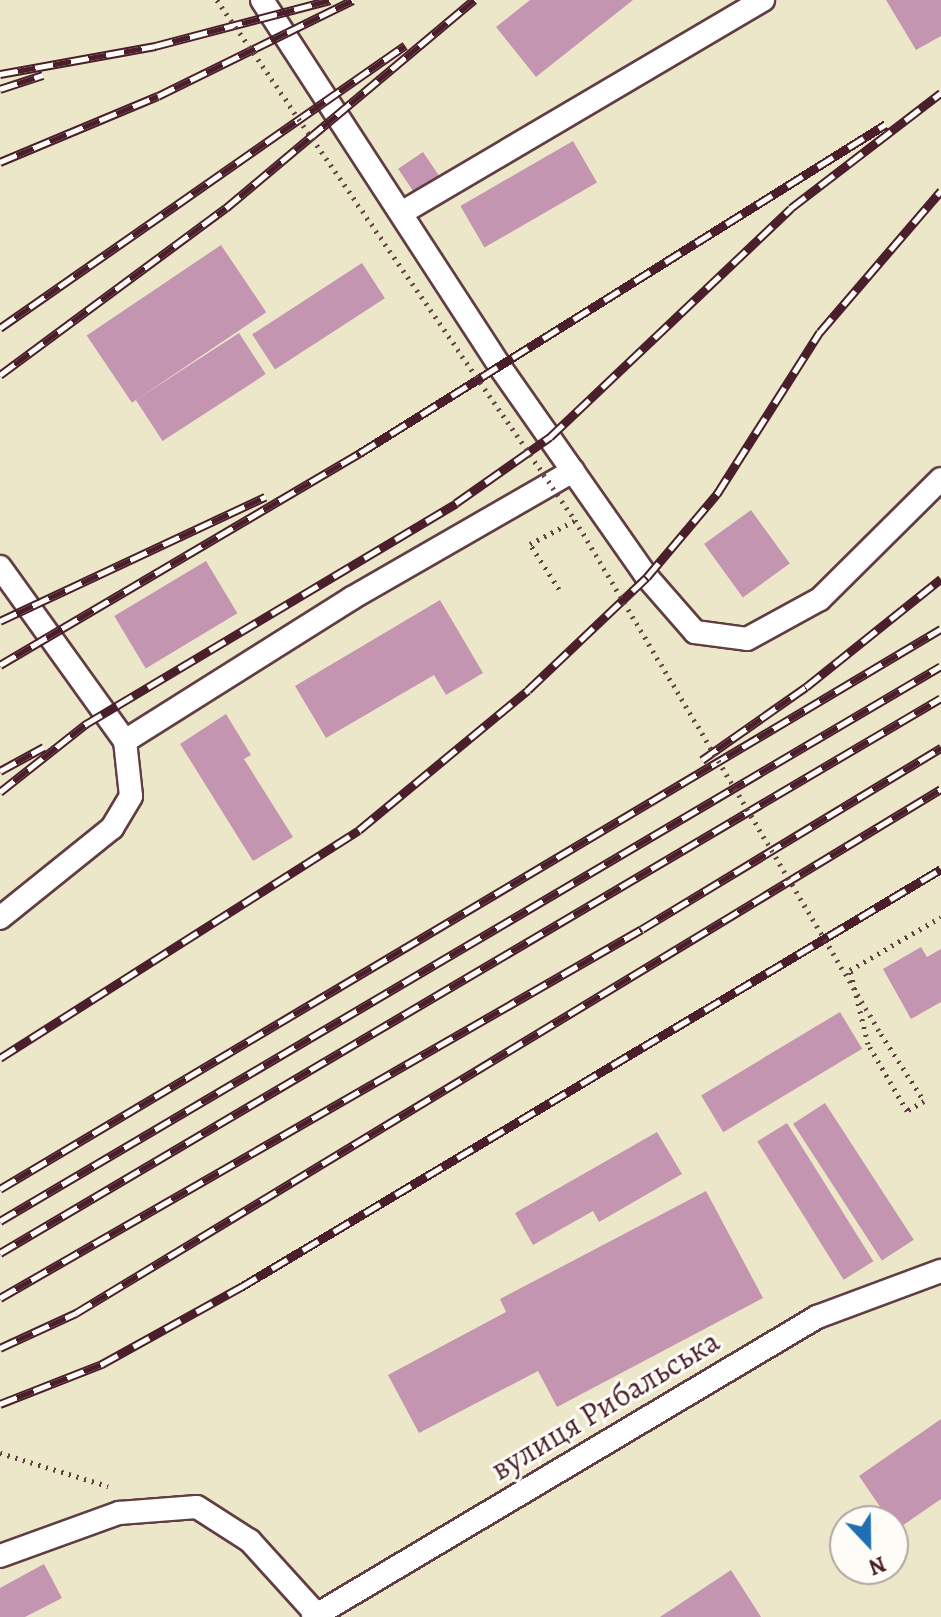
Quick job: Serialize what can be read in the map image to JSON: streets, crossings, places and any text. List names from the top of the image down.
{
  "streets": {
    "lane": ["вулиця Рибальська"]
  },
  "north": "bottom"
}
